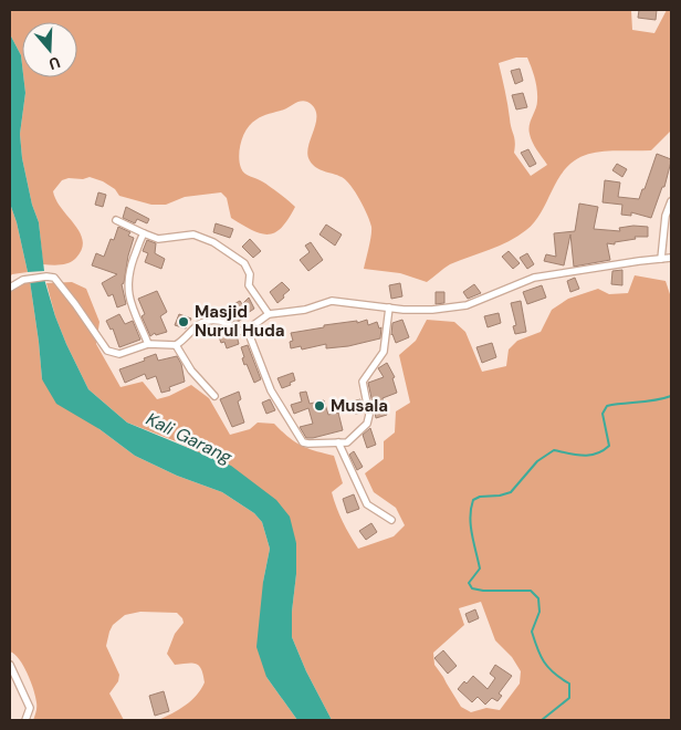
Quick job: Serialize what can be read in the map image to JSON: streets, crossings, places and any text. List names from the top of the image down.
{
  "water": ["Kali Garang"],
  "places": ["Masjid Nurul Huda", "Musala"],
  "north": "bottom"
}
